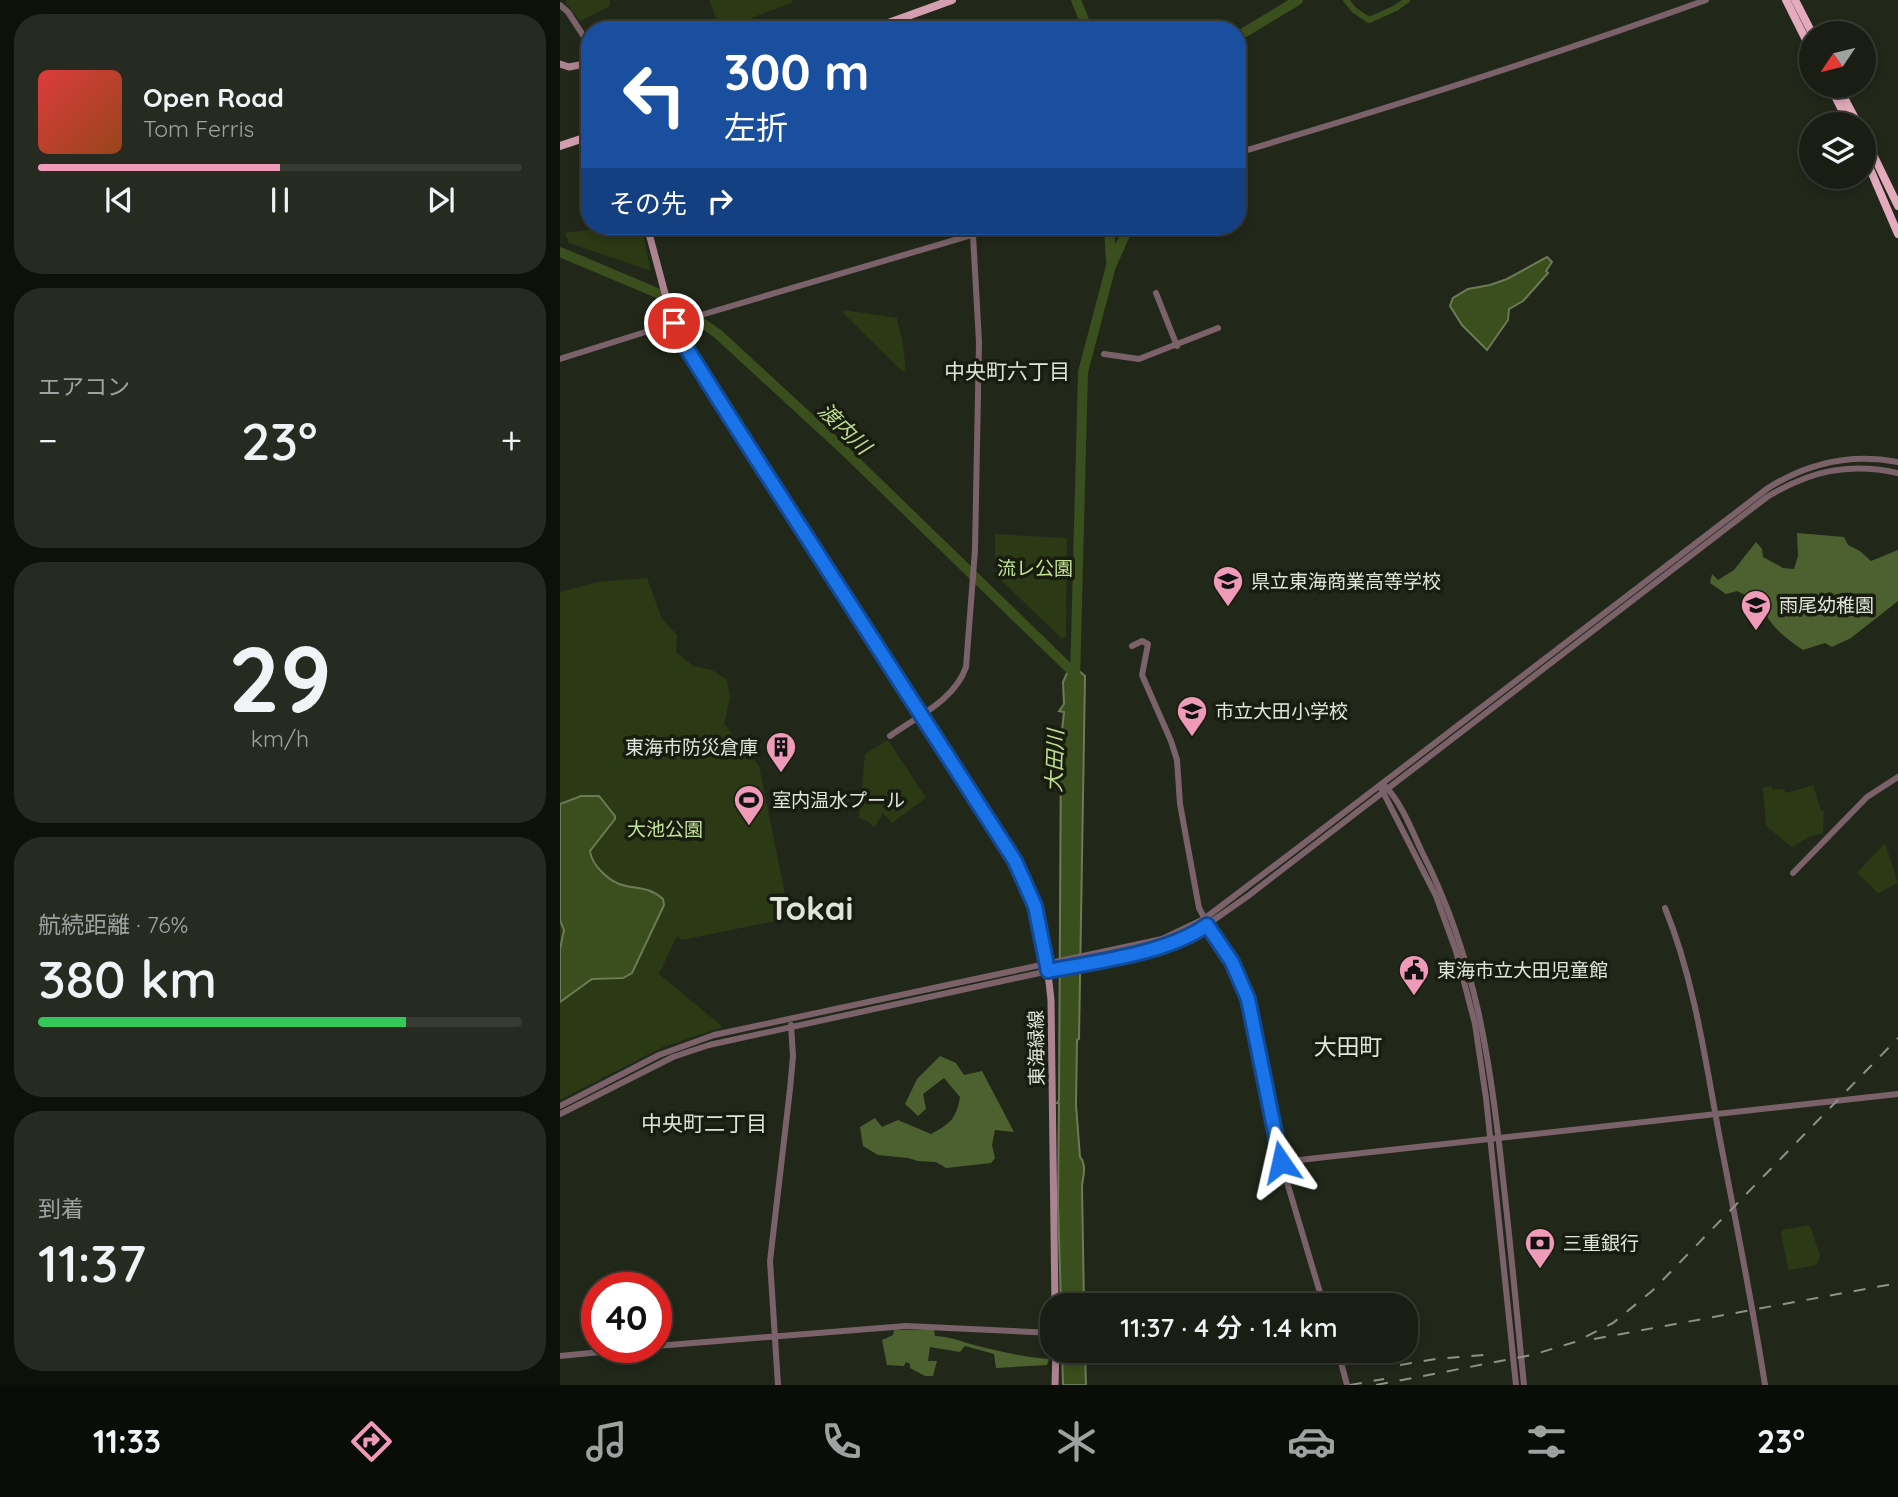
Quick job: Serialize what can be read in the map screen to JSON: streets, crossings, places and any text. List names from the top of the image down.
{
  "streets": {
    "main road": ["東海緑線"]
  },
  "districts": [
    "中央町六丁目",
    "Tokai",
    "大田町",
    "中央町二丁目"
  ],
  "water": ["渡内川", "大田川"],
  "parks": ["流レ公園", "大池公園"],
  "places": {
    "school or university": ["県立東海商業高等学校", "雨尾幼稚園", "市立大田小学校"],
    "building": ["東海市防災倉庫"],
    "sports": ["室内温水プール"],
    "public building": ["東海市立大田児童館"],
    "bank": ["三重銀行"]
  },
  "north": "bottom left",
  "page": {
    "turn": ["300 m", "左折"],
    "song": ["Open Road", "Tom Ferris"],
    "then": "その先",
    "tile": [
      "エアコン",
      ["29", "km/h"],
      ["航続距離 · 76%", "380 km"],
      ["到着", "11:37"]
    ],
    "heat": ["−", "23°", "+"],
    "limit": "40",
    "trip": "11:37 · 4 分 · 1.4 km",
    "tabs": ["11:33", "23°"]
  }
}
